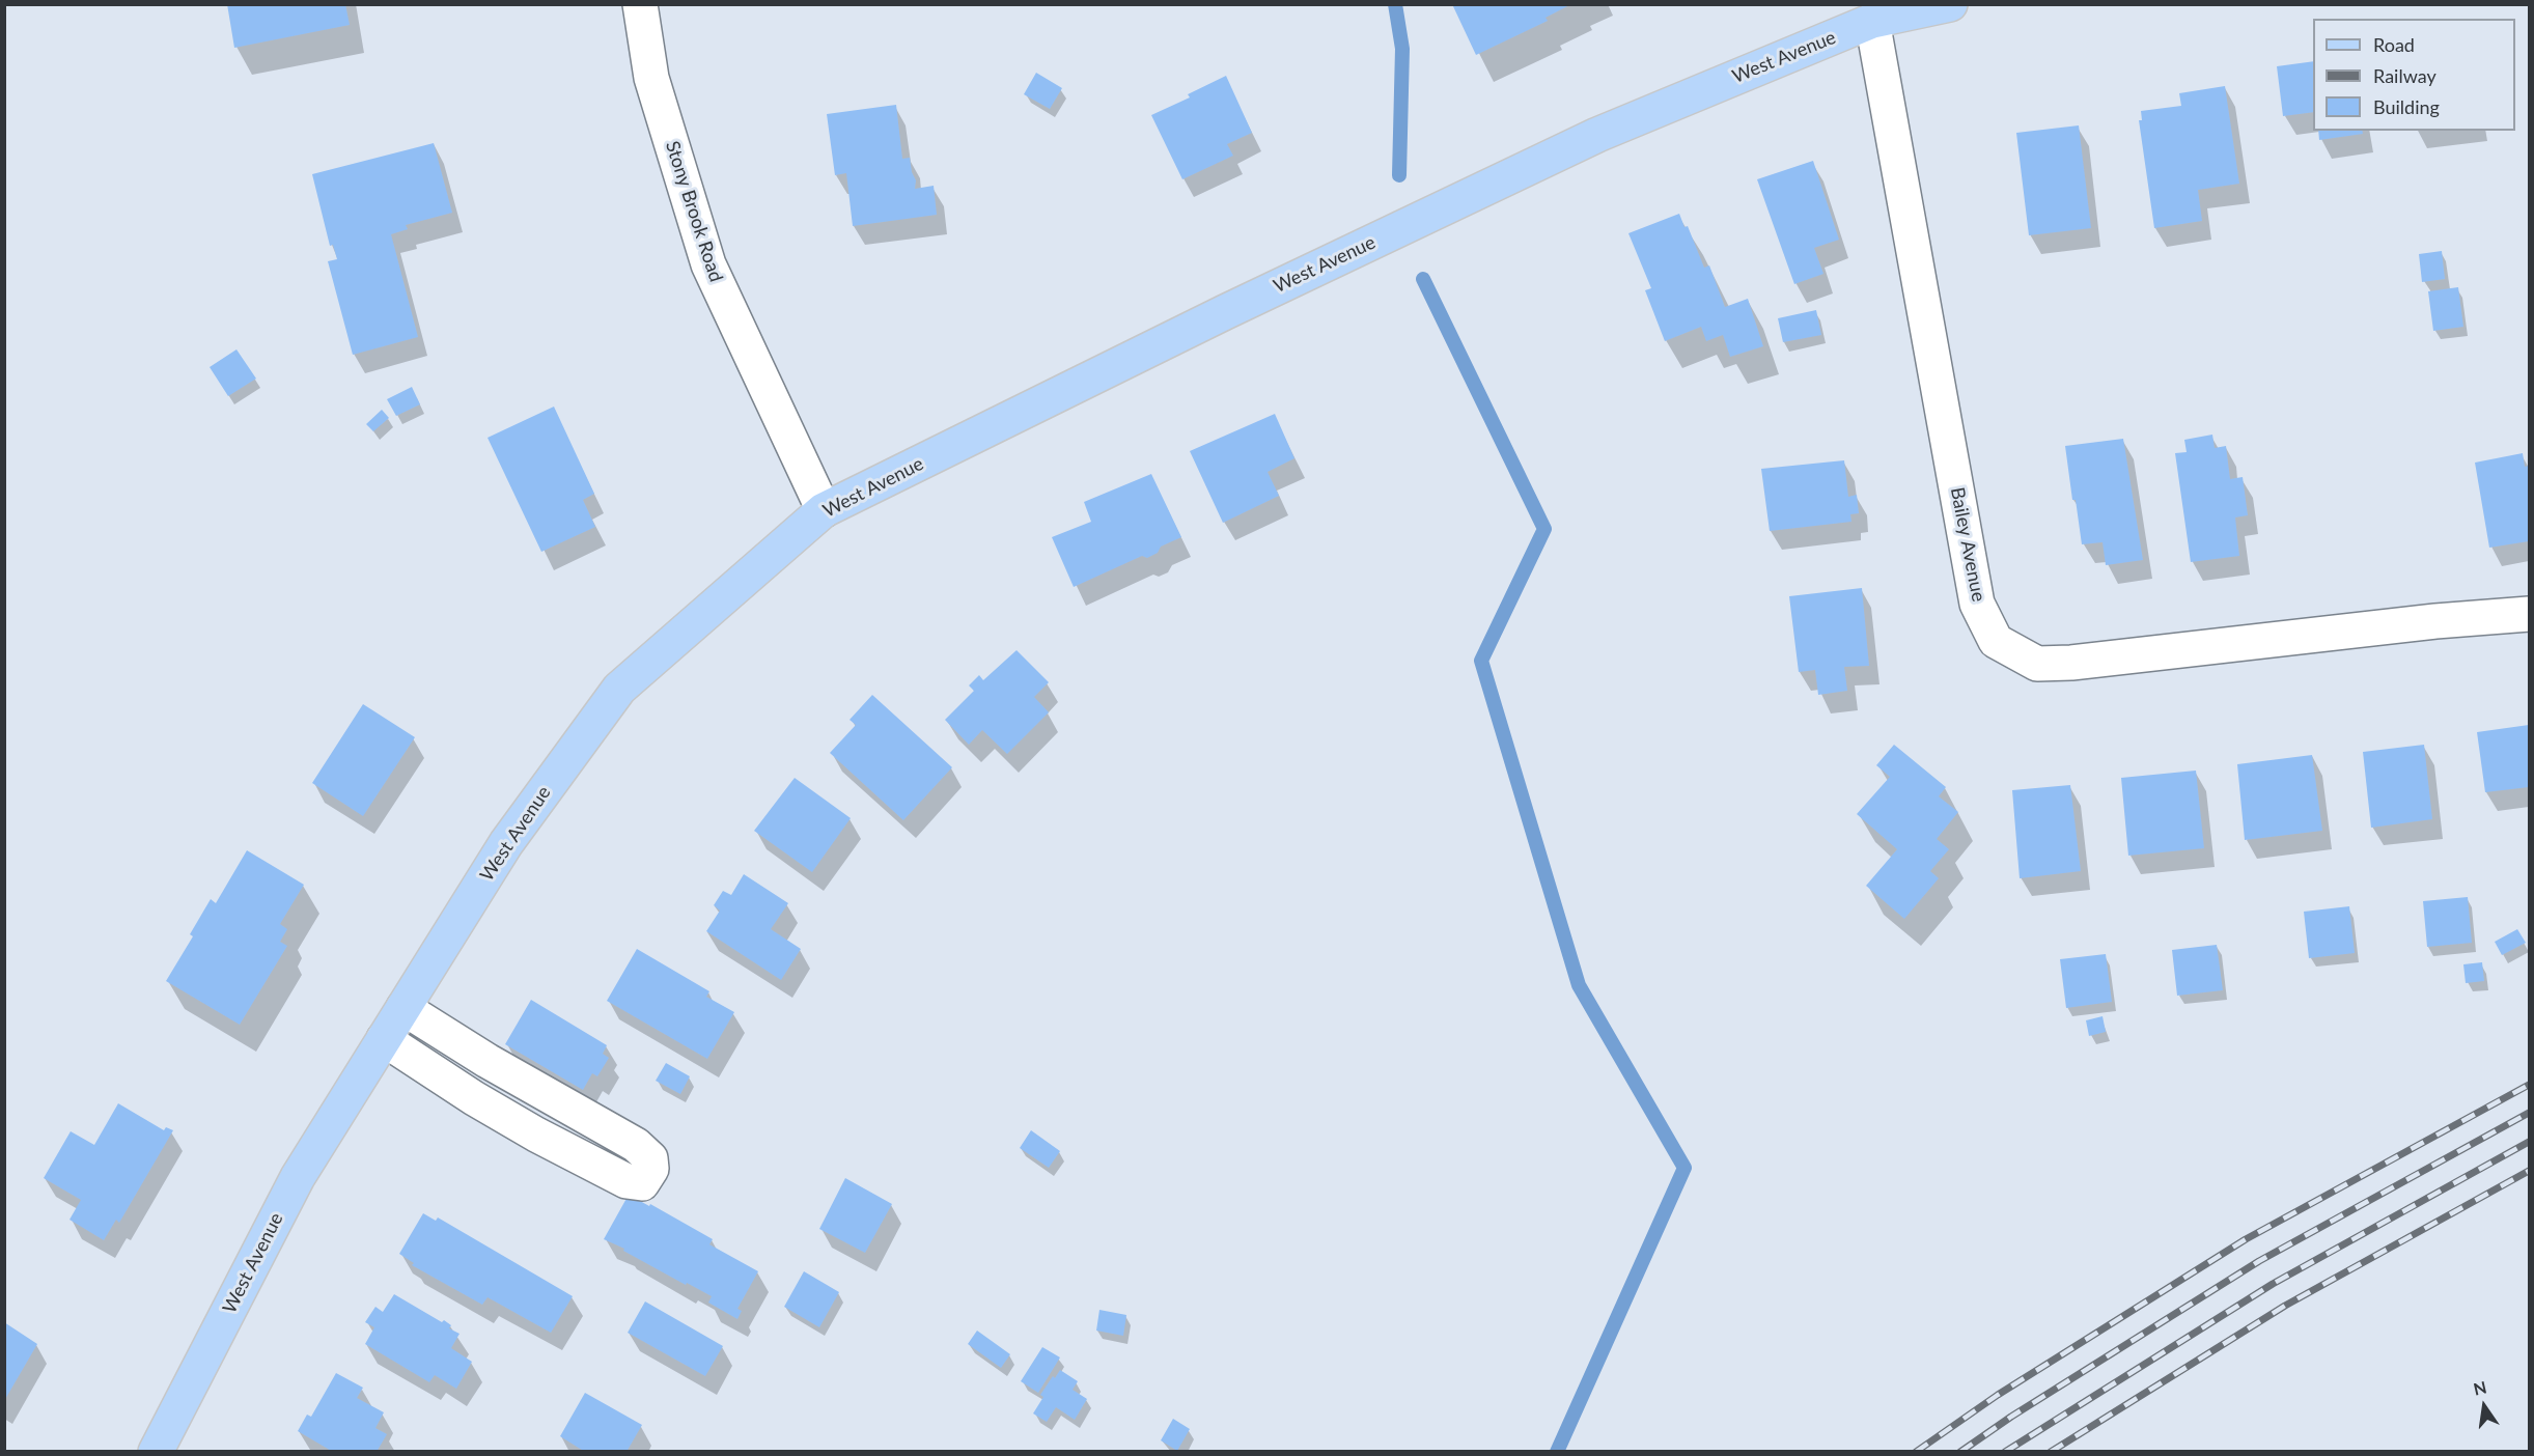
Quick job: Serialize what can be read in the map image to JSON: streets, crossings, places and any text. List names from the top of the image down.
{
  "streets": {
    "main road": ["West Avenue"],
    "street": ["Stony Brook Road", "Bailey Avenue"]
  },
  "crossings": [
    ["West Avenue", "Stony Brook Road"],
    ["West Avenue", "Bailey Avenue"]
  ],
  "legend": ["Road", "Railway", "Building"],
  "north": "top"
}
